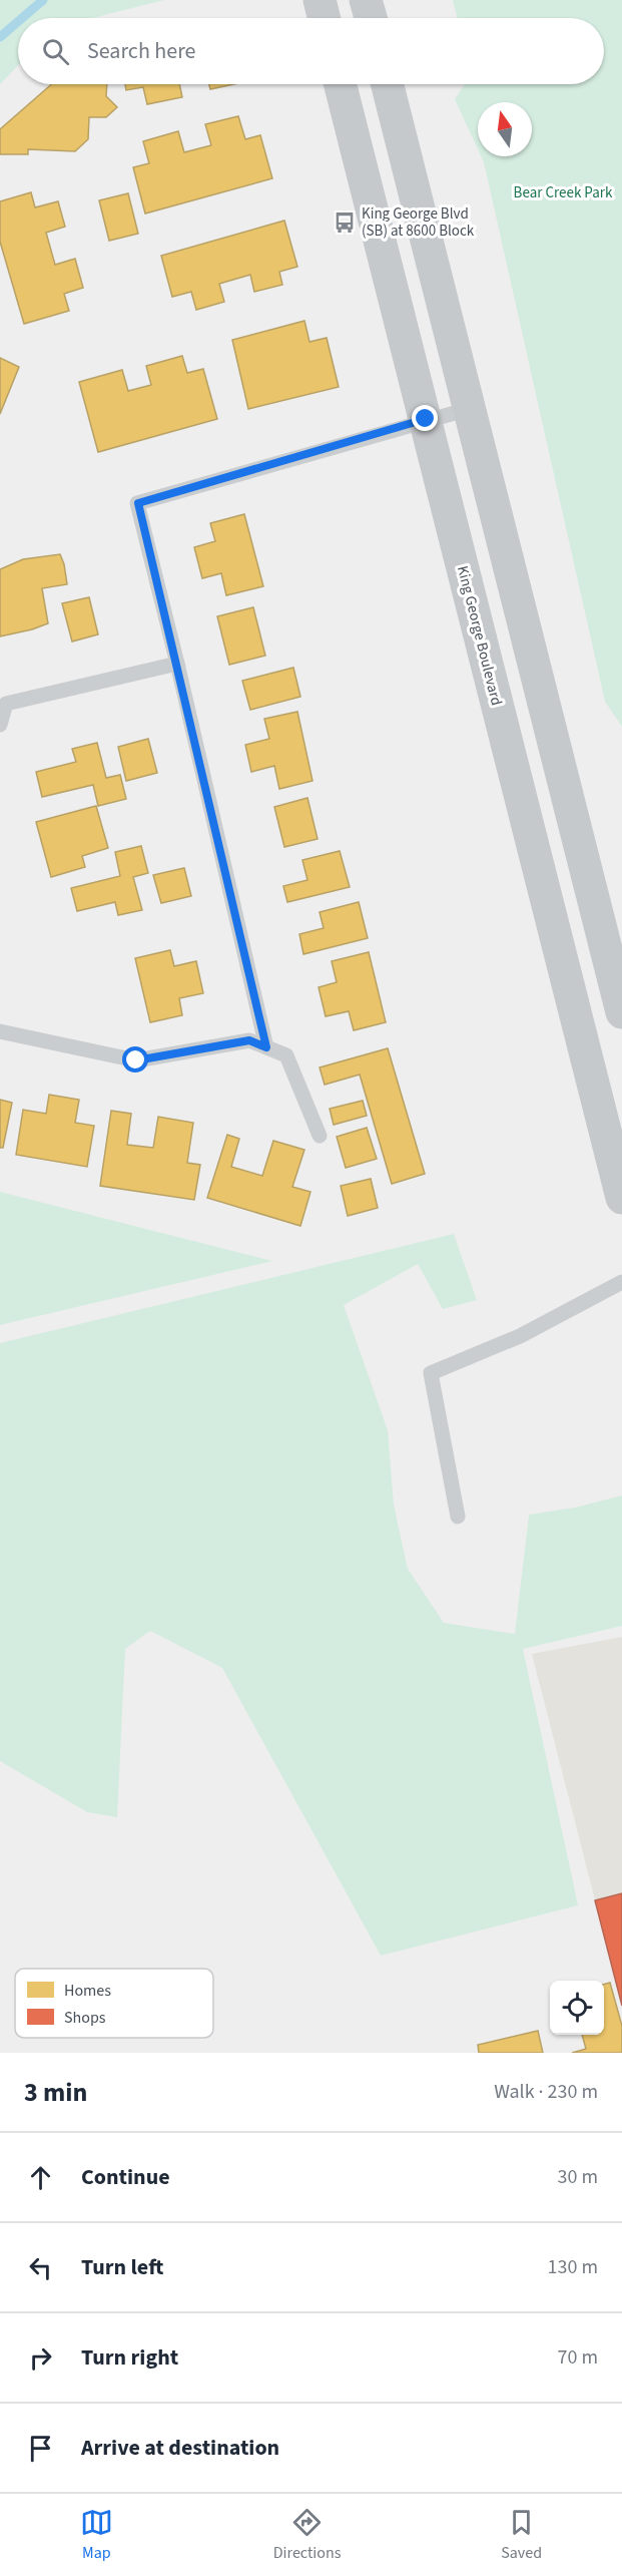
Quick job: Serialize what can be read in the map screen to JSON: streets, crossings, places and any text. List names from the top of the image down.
{
  "streets": {
    "main road": ["King George Boulevard"]
  },
  "parks": ["Bear Creek Park"],
  "places": {
    "bus stop": ["King George Blvd (SB) at 8600 Block"]
  },
  "legend": ["Homes", "Shops"],
  "north": "top",
  "page": {
    "search": "Search here",
    "heading": ["3 min", "Walk · 230 m"],
    "list": [
      ["Continue", "30 m"],
      ["Turn left", "130 m"],
      ["Turn right", "70 m"],
      "Arrive at destination"
    ],
    "nav": ["Map", "Directions", "Saved"]
  }
}
